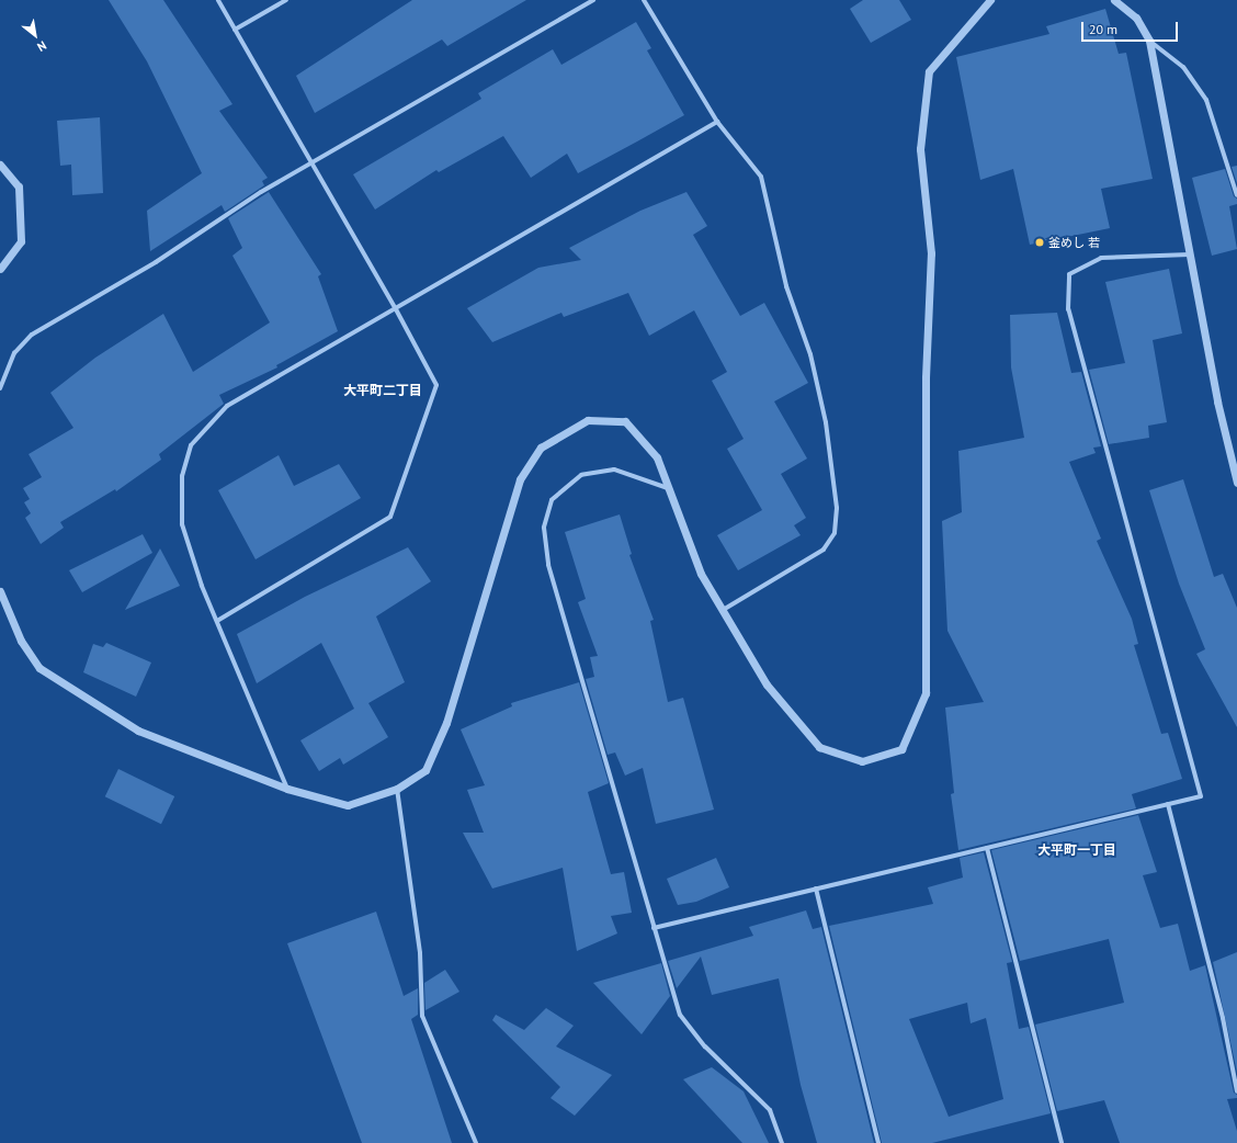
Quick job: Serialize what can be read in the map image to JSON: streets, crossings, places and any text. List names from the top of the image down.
{
  "districts": ["大平町二丁目", "大平町一丁目"],
  "places": ["釜めし 若"],
  "scale_bar": "20 m",
  "north": "bottom right"
}
